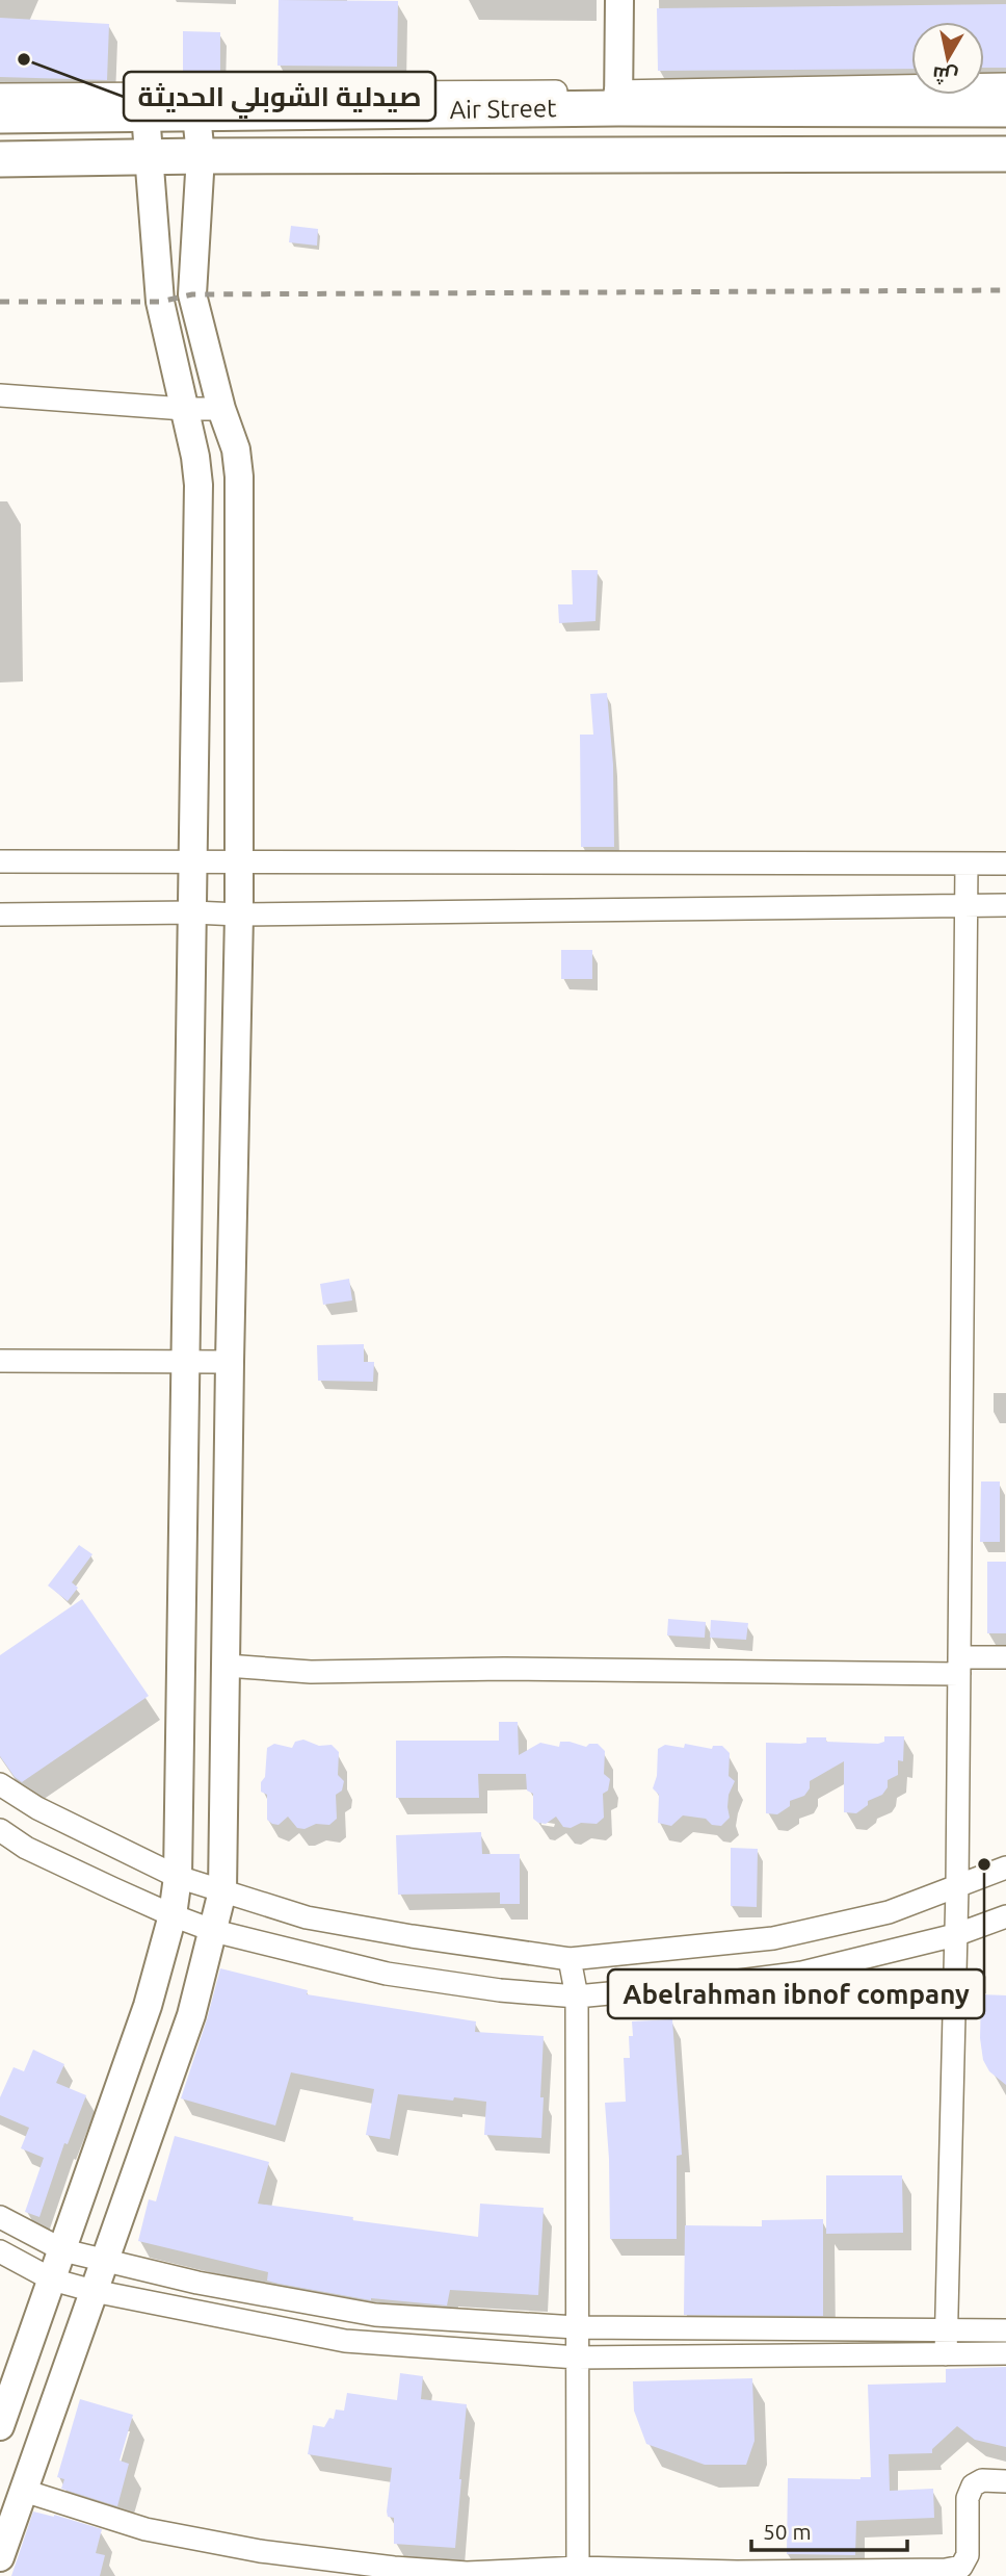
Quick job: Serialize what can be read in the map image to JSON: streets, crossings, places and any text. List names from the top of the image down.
{
  "streets": {
    "main road": ["Air Street"]
  },
  "places": ["صيدلية الشوبلي الحديثة", "Abelrahman ibnof company"],
  "scale_bar": "50 m",
  "north": "bottom"
}
